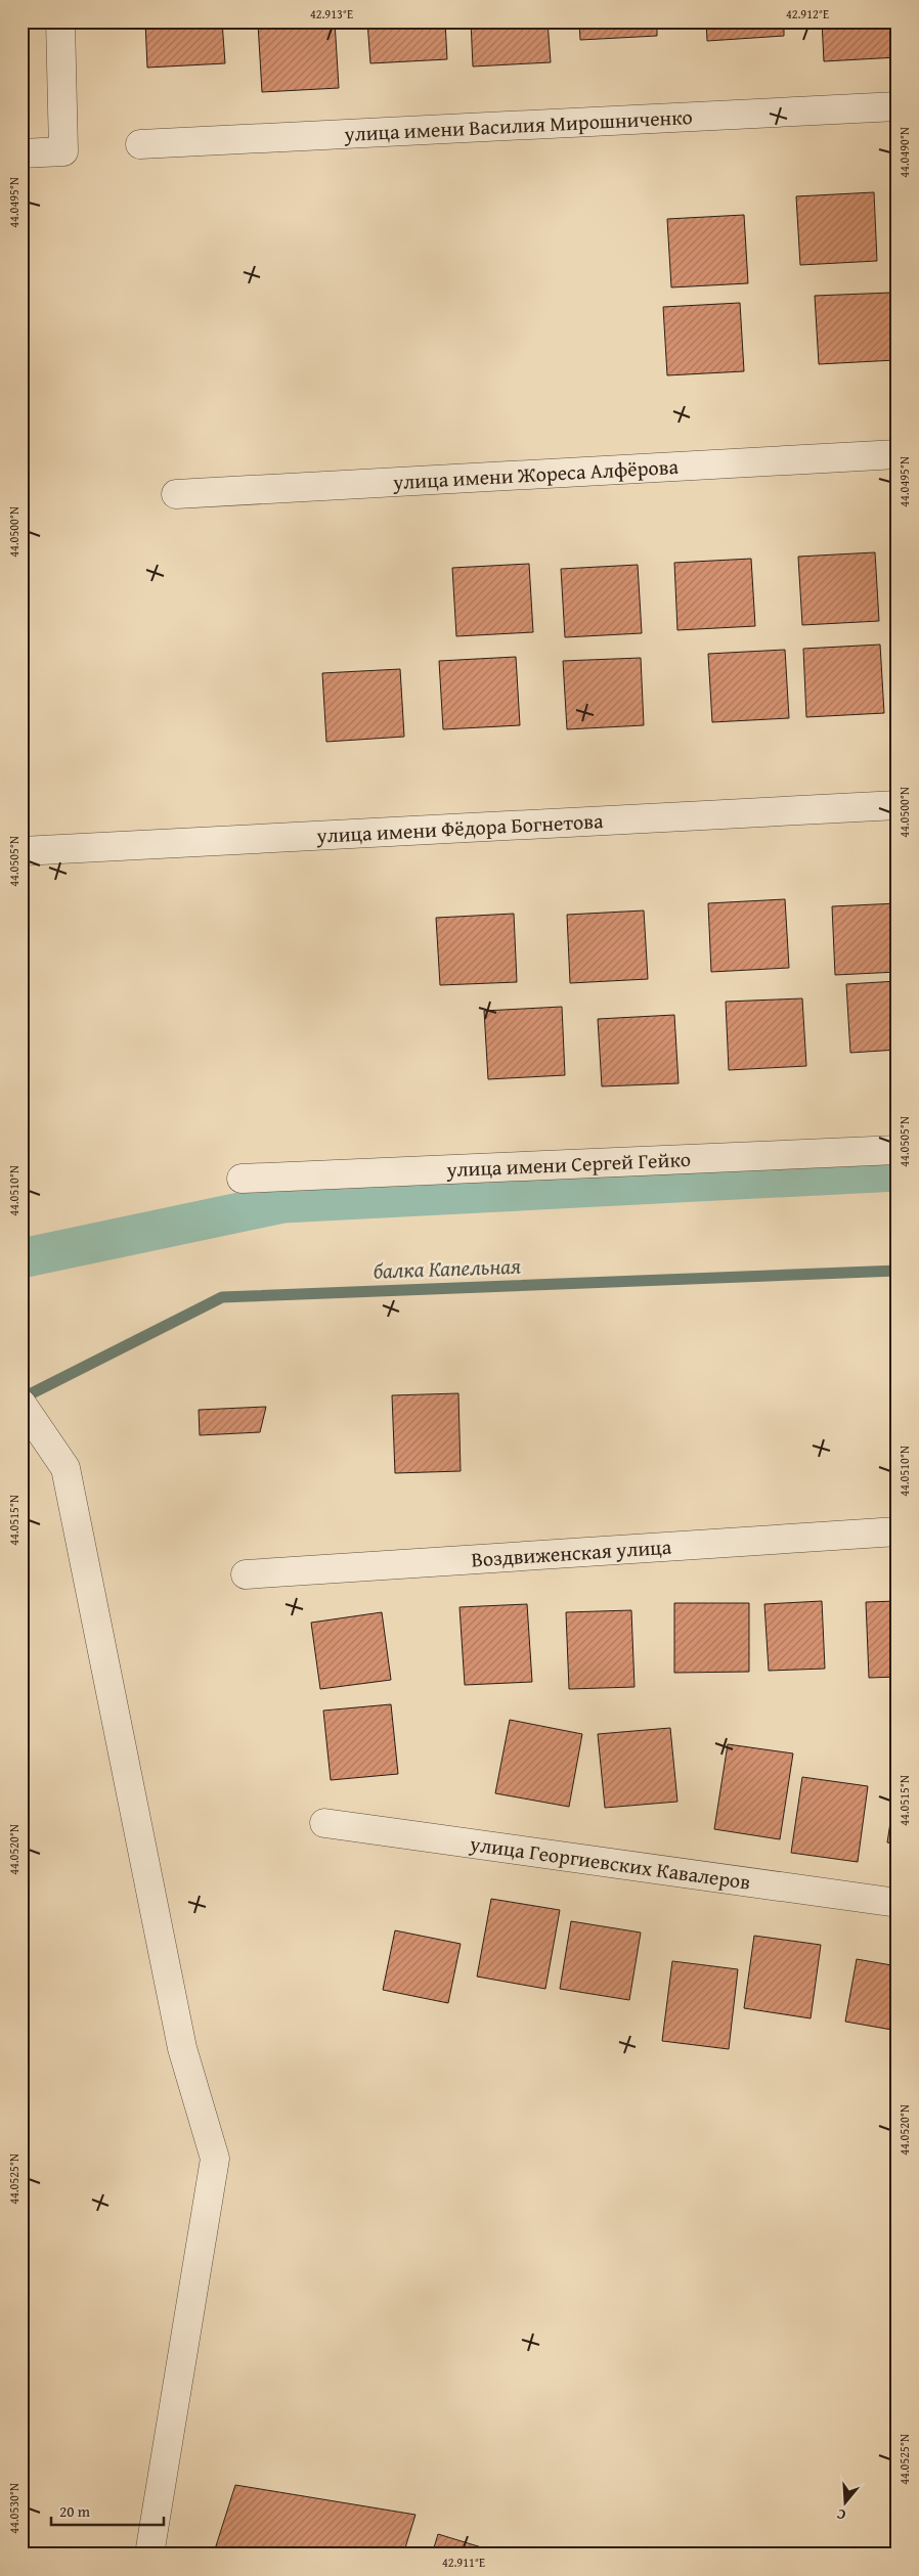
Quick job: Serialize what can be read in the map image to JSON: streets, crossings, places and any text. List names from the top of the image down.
{
  "streets": {
    "street": [
      "улица имени Василия Мирошниченко",
      "улица имени Жореса Алфёрова",
      "улица имени Фёдора Богнетова",
      "улица имени Сергей Гейко",
      "Воздвиженская улица",
      "улица Георгиевских Кавалеров"
    ]
  },
  "water": ["балка Капельная"],
  "scale_bar": "20 m",
  "north": "bottom",
  "coordinates": [
    "42.913°E",
    "42.912°E",
    "44.0490°N",
    "44.0495°N",
    "44.0500°N",
    "44.0505°N",
    "44.0510°N",
    "44.0515°N",
    "44.0520°N",
    "44.0525°N",
    "44.0530°N",
    "42.911°E"
  ]
}
